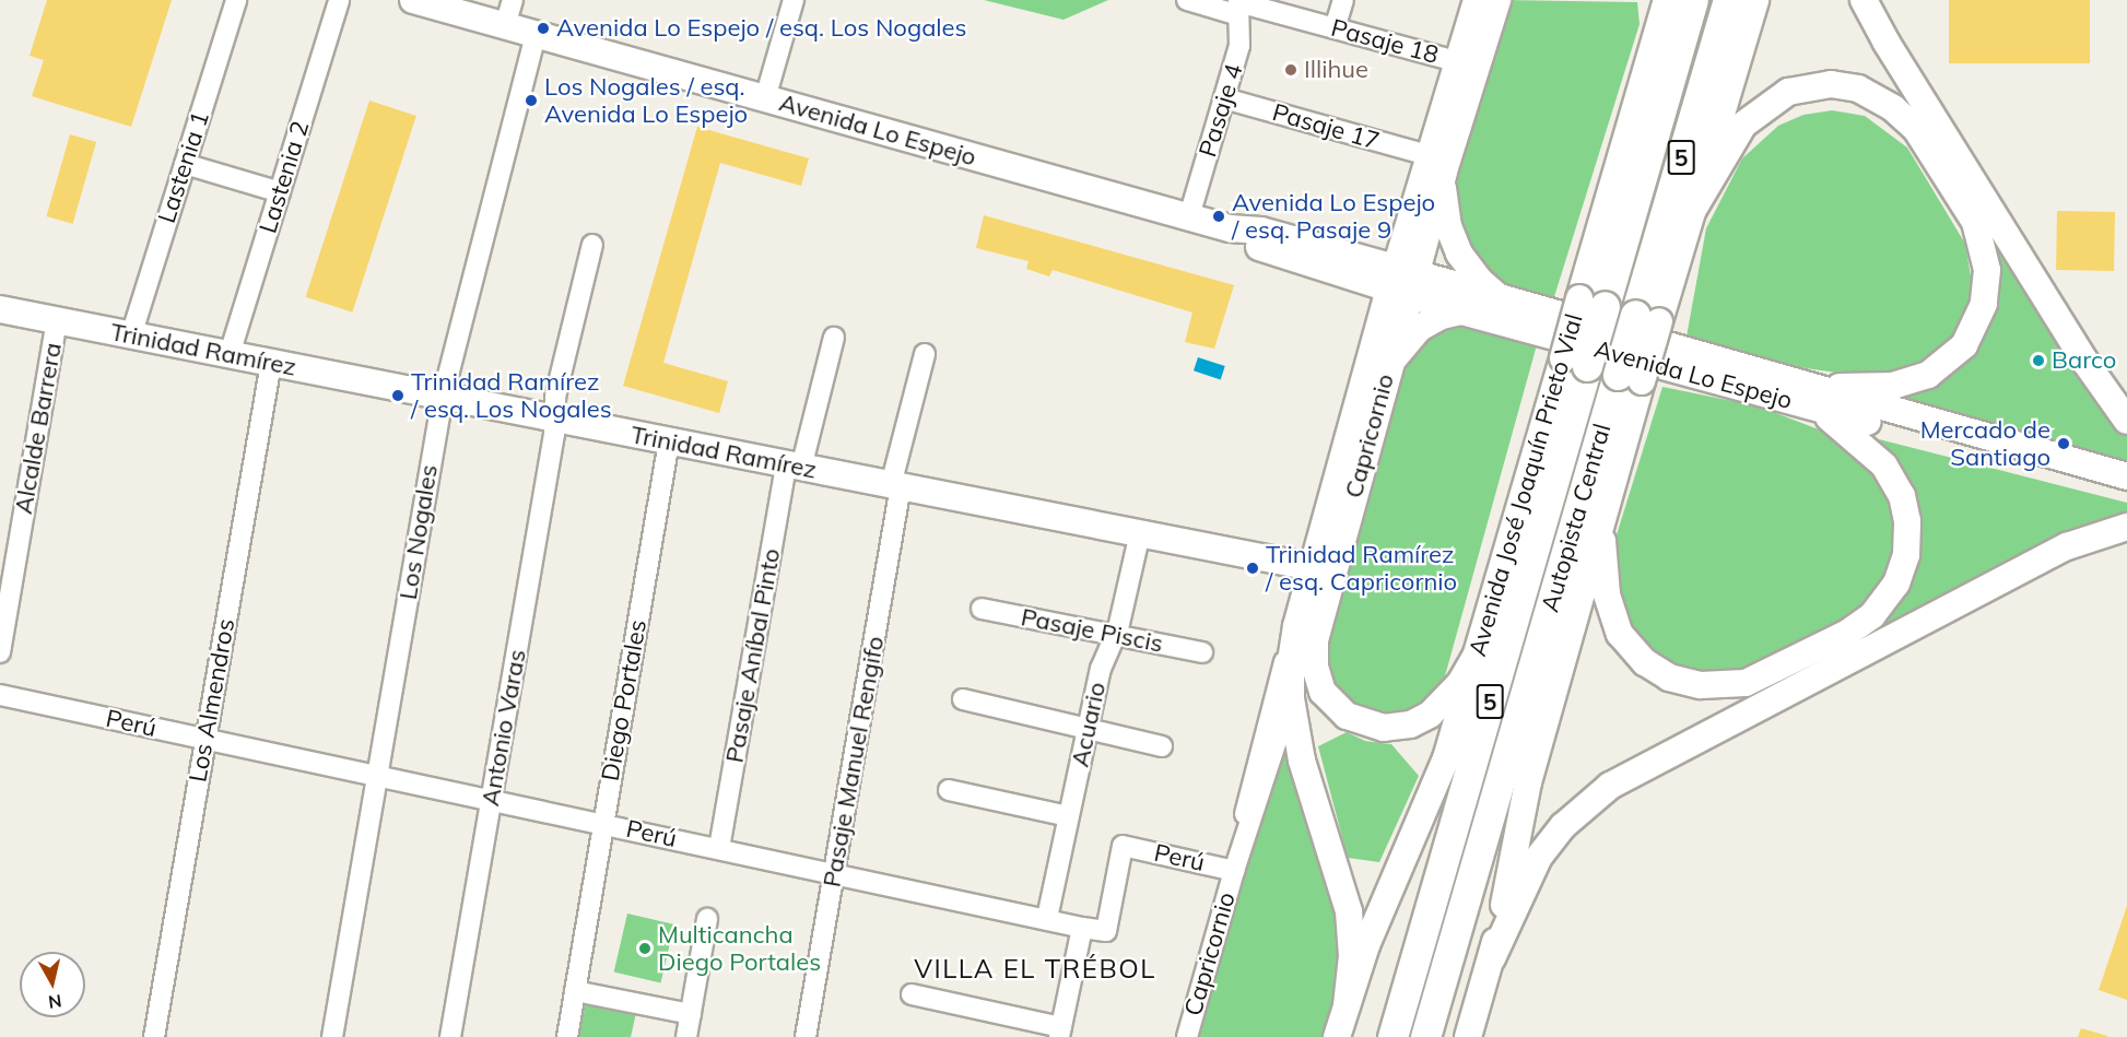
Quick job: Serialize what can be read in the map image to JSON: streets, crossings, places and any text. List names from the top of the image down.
{
  "streets": {
    "highway": ["5", "Autopista Central"],
    "main road": [
      "Avenida Lo Espejo",
      "Trinidad Ramírez",
      "Capricornio",
      "Avenida José Joaquín Prieto Vial"
    ],
    "street": [
      "Pasaje 18",
      "Pasaje 4",
      "Pasaje 17",
      "Lastenia 1",
      "Lastenia 2",
      "Alcalde Barrera",
      "Los Nogales",
      "Pasaje Piscis",
      "Pasaje Aníbal Pinto",
      "Los Almendros",
      "Diego Portales",
      "Perú",
      "Acuario",
      "Antonio Varas",
      "Pasaje Manuel Rengifo"
    ]
  },
  "crossings": [
    ["Pasaje 18", "Pasaje 4"],
    ["Pasaje 18", "Capricornio"],
    ["Pasaje 4", "Pasaje 17"],
    ["Pasaje 4", "Avenida Lo Espejo"],
    ["Pasaje 17", "Capricornio"],
    ["Avenida Lo Espejo", "Capricornio"],
    ["Avenida Lo Espejo", "Los Nogales"],
    ["Lastenia 1", "Trinidad Ramírez"],
    ["Lastenia 2", "Trinidad Ramírez"],
    ["Trinidad Ramírez", "Alcalde Barrera"],
    ["Trinidad Ramírez", "Capricornio"],
    ["Trinidad Ramírez", "Los Nogales"],
    ["Trinidad Ramírez", "Pasaje Aníbal Pinto"],
    ["Trinidad Ramírez", "Los Almendros"],
    ["Trinidad Ramírez", "Diego Portales"],
    ["Trinidad Ramírez", "Acuario"],
    ["Trinidad Ramírez", "Antonio Varas"],
    ["Trinidad Ramírez", "Pasaje Manuel Rengifo"],
    ["Capricornio", "Perú"],
    ["Avenida José Joaquín Prieto Vial", "Autopista Central"],
    ["Los Nogales", "Perú"],
    ["Pasaje Piscis", "Acuario"],
    ["Pasaje Aníbal Pinto", "Perú"],
    ["Los Almendros", "Perú"],
    ["Diego Portales", "Perú"],
    ["Perú", "Acuario"],
    ["Perú", "Antonio Varas"],
    ["Perú", "Pasaje Manuel Rengifo"]
  ],
  "districts": ["VILLA EL TRÉBOL"],
  "places": [
    "Avenida Lo Espejo / esq. Los Nogales",
    "Illihue",
    "Los Nogales / esq. Avenida Lo Espejo",
    "Avenida Lo Espejo / esq. Pasaje 9",
    "Barco",
    "Trinidad Ramírez / esq. Los Nogales",
    "Mercado de Santiago",
    "Trinidad Ramírez / esq. Capricornio",
    "Multicancha Diego Portales"
  ],
  "north": "bottom"
}
